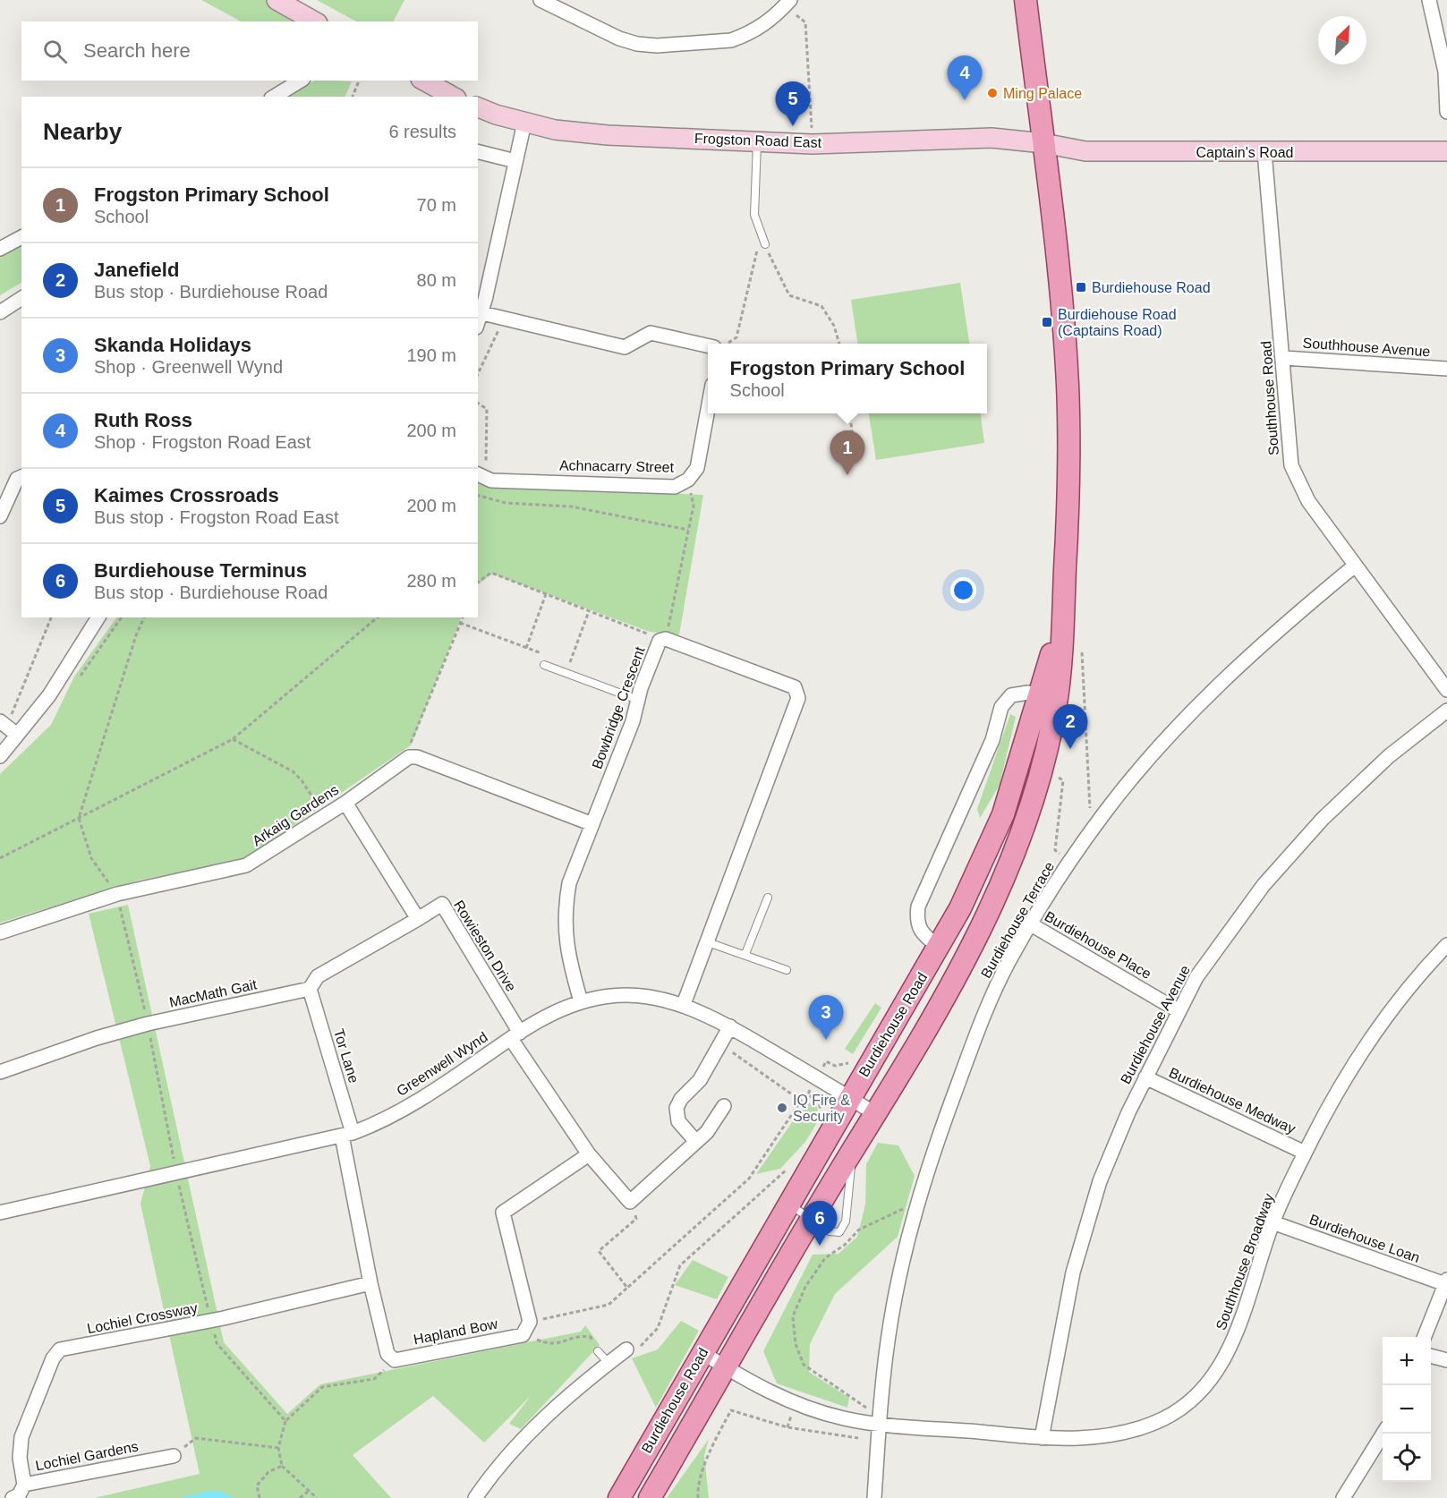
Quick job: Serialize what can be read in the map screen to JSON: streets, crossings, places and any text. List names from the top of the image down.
{
  "streets": {
    "main road": ["Frogston Road East", "Captain's Road", "Burdiehouse Road"],
    "street": [
      "Southhouse Avenue",
      "Southhouse Road",
      "Achnacarry Street",
      "Bowbridge Crescent",
      "Arkaig Gardens",
      "Burdiehouse Terrace",
      "Burdiehouse Place",
      "Rowieston Drive",
      "MacMath Gait",
      "Burdiehouse Avenue",
      "Tor Lane",
      "Greenwell Wynd",
      "Burdiehouse Medway",
      "Burdiehouse Loan",
      "Southhouse Broadway",
      "Lochiel Crossway",
      "Hapland Bow",
      "Lochiel Gardens"
    ]
  },
  "crossings": [
    ["Frogston Road East", "Captain's Road"],
    ["Frogston Road East", "Burdiehouse Road"],
    ["Captain's Road", "Southhouse Road"],
    ["Captain's Road", "Burdiehouse Road"],
    ["Southhouse Avenue", "Southhouse Road"],
    ["Southhouse Road", "Burdiehouse Terrace"],
    ["Bowbridge Crescent", "Greenwell Wynd"],
    ["Burdiehouse Terrace", "Burdiehouse Place"],
    ["Burdiehouse Terrace", "Southhouse Broadway"],
    ["Burdiehouse Place", "Burdiehouse Avenue"],
    ["Rowieston Drive", "Greenwell Wynd"],
    ["MacMath Gait", "Tor Lane"],
    ["Burdiehouse Road", "Greenwell Wynd"],
    ["Burdiehouse Road", "Southhouse Broadway"],
    ["Burdiehouse Avenue", "Burdiehouse Medway"],
    ["Burdiehouse Avenue", "Southhouse Broadway"],
    ["Tor Lane", "Greenwell Wynd"],
    ["Burdiehouse Medway", "Southhouse Broadway"],
    ["Burdiehouse Loan", "Southhouse Broadway"],
    ["Lochiel Crossway", "Lochiel Gardens"]
  ],
  "places": {
    "other": ["Ming Palace", "IQ Fire & Security"],
    "transit": ["Burdiehouse Road", "Burdiehouse Road (Captains Road)"]
  },
  "north": "top right",
  "page": {
    "search": "Search here",
    "pins": [
      "4",
      "5",
      "1",
      "2",
      "3",
      "6"
    ],
    "heading": ["Nearby", "6 results"],
    "list": [
      {
        "mark": "1",
        "name": "Frogston Primary School",
        "note": "School",
        "value": "70 m"
      },
      {
        "mark": "2",
        "name": "Janefield",
        "note": "Bus stop · Burdiehouse Road",
        "value": "80 m"
      },
      {
        "mark": "3",
        "name": "Skanda Holidays",
        "note": "Shop · Greenwell Wynd",
        "value": "190 m"
      },
      {
        "mark": "4",
        "name": "Ruth Ross",
        "note": "Shop · Frogston Road East",
        "value": "200 m"
      },
      {
        "mark": "5",
        "name": "Kaimes Crossroads",
        "note": "Bus stop · Frogston Road East",
        "value": "200 m"
      },
      {
        "mark": "6",
        "name": "Burdiehouse Terminus",
        "note": "Bus stop · Burdiehouse Road",
        "value": "280 m"
      }
    ],
    "popup": ["Frogston Primary School", "School"],
    "map_buttons": ["+", "−"]
  }
}
